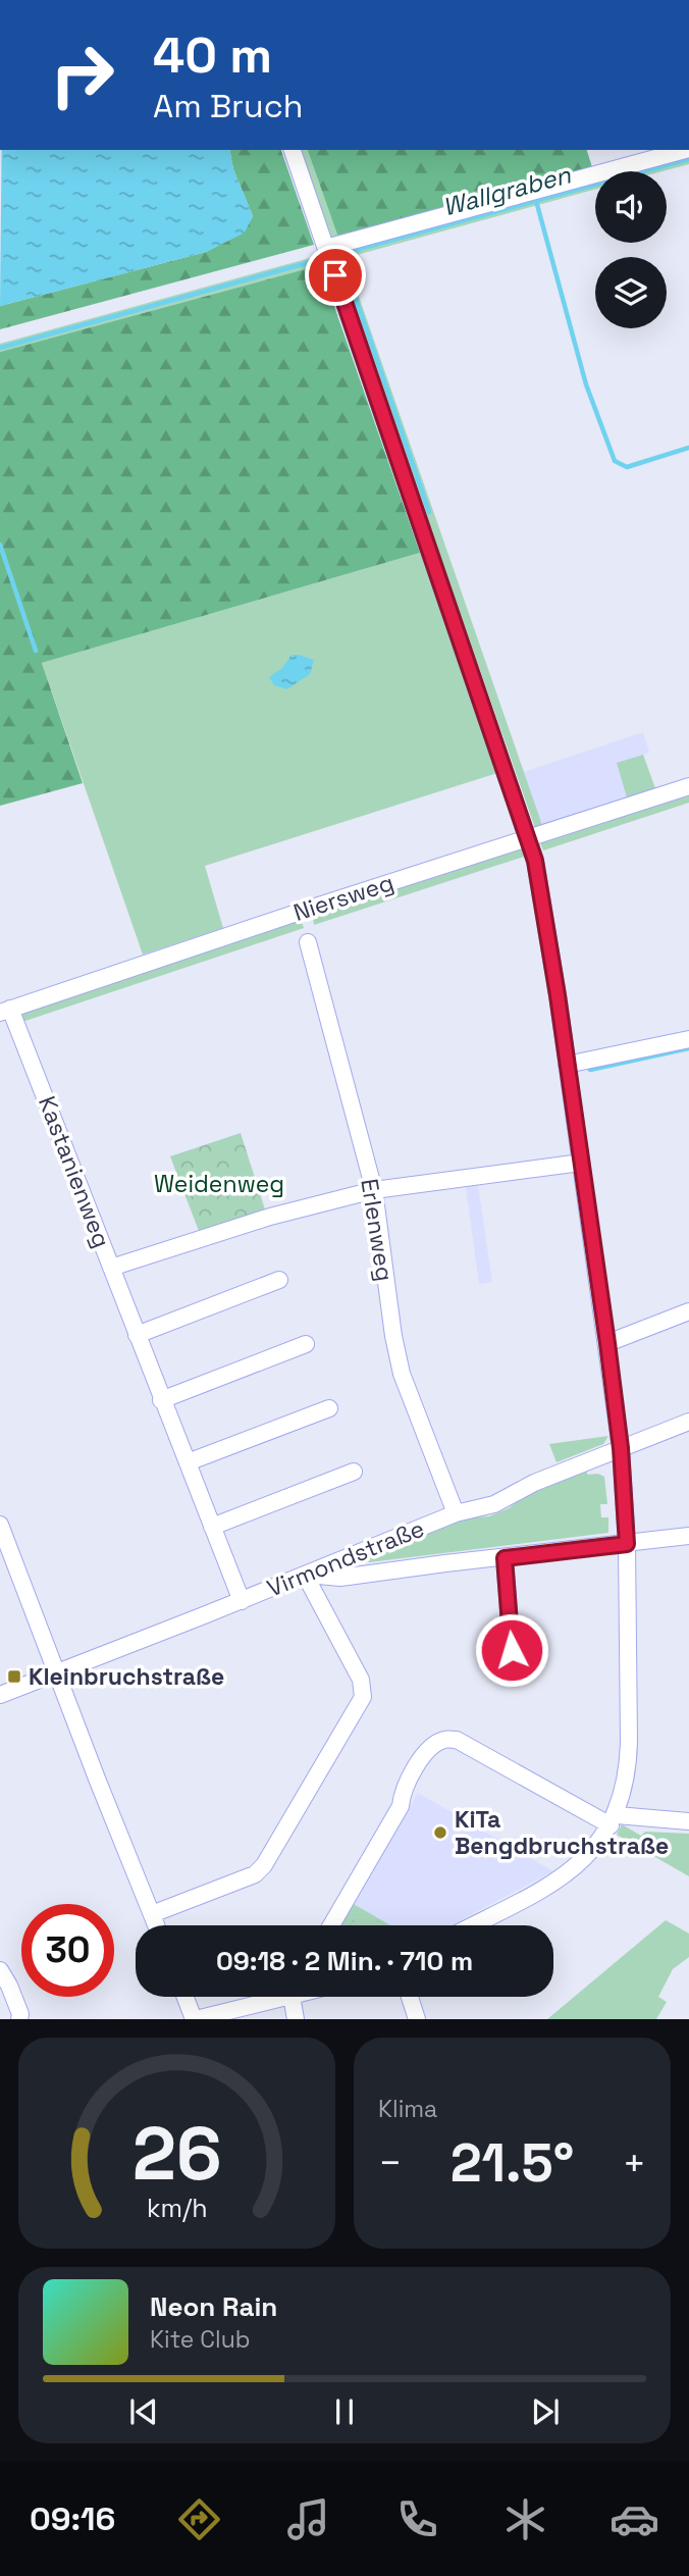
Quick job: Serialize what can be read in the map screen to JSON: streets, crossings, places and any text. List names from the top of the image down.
{
  "streets": {
    "street": [
      "Niersweg",
      "Kastanienweg",
      "Erlenweg",
      "Virmondstraße"
    ]
  },
  "crossings": [
    ["Niersweg", "Kastanienweg"],
    ["Kastanienweg", "Virmondstraße"],
    ["Erlenweg", "Virmondstraße"]
  ],
  "water": ["Wallgraben"],
  "parks": ["Weidenweg"],
  "places": {
    "transit": ["Kleinbruchstraße"],
    "other": ["KiTa Bengdbruchstraße"]
  },
  "page": {
    "turn": ["40 m", "Am Bruch"],
    "limit": "30",
    "trip": "09:18 · 2 Min. · 710 m",
    "tile": "Klima",
    "heat": ["−", "21.5°", "+"],
    "song": ["Neon Rain", "Kite Club"],
    "tabs": "09:16",
    "gauge": ["26", "km/h"]
  }
}
